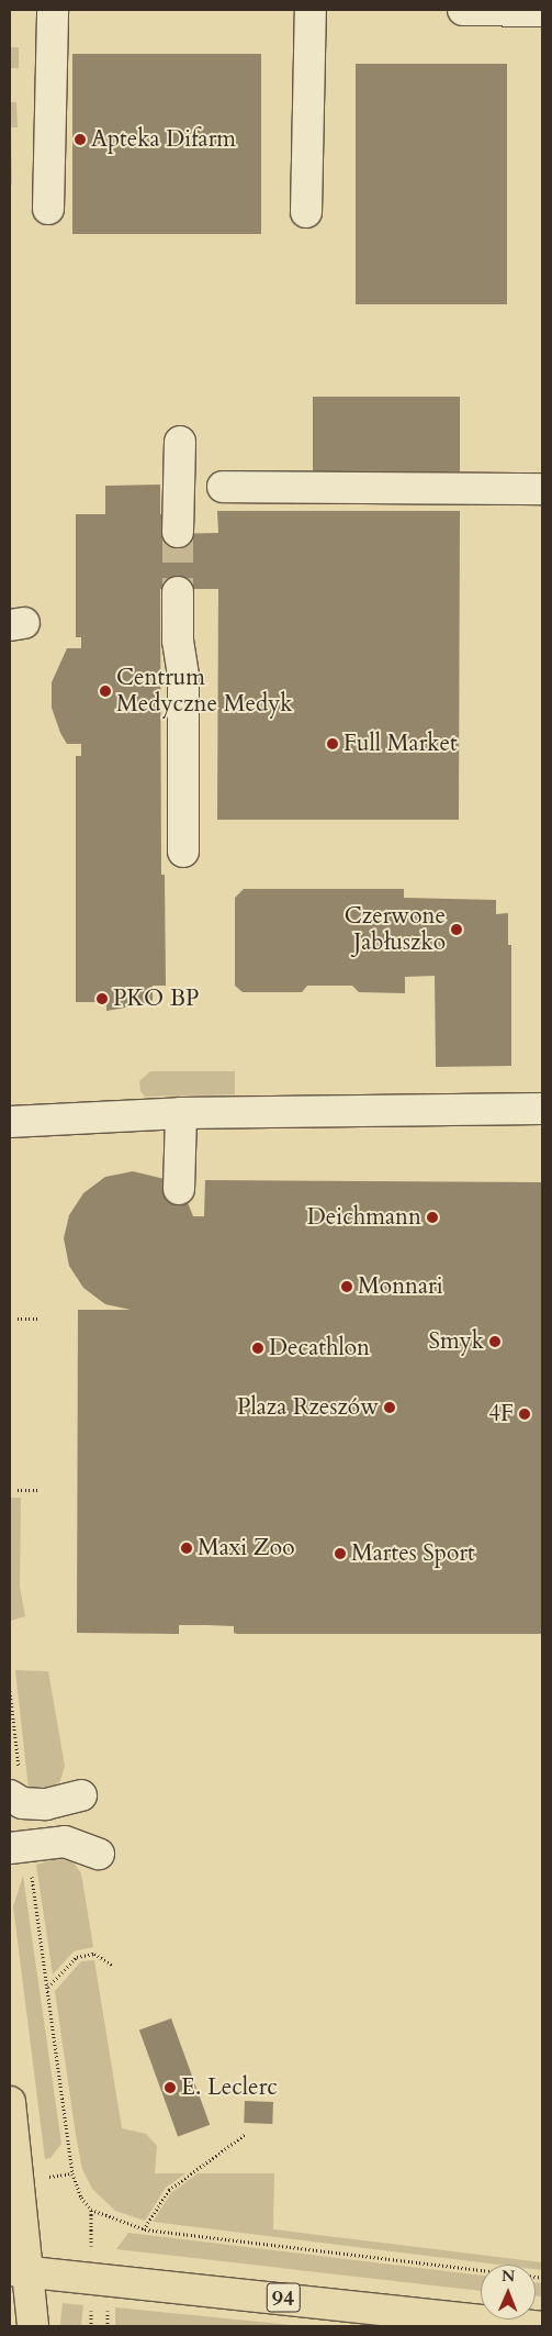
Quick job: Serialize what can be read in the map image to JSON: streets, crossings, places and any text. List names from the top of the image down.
{
  "streets": {
    "main road": ["94"]
  },
  "places": [
    "Apteka Difarm",
    "Centrum Medyczne Medyk",
    "Full Market",
    "Czerwone Jabłuszko",
    "PKO BP",
    "Deichmann",
    "Monnari",
    "Smyk",
    "Decathlon",
    "Plaza Rzeszów",
    "4F",
    "Maxi Zoo",
    "Martes Sport",
    "E. Leclerc"
  ],
  "north": "top"
}
